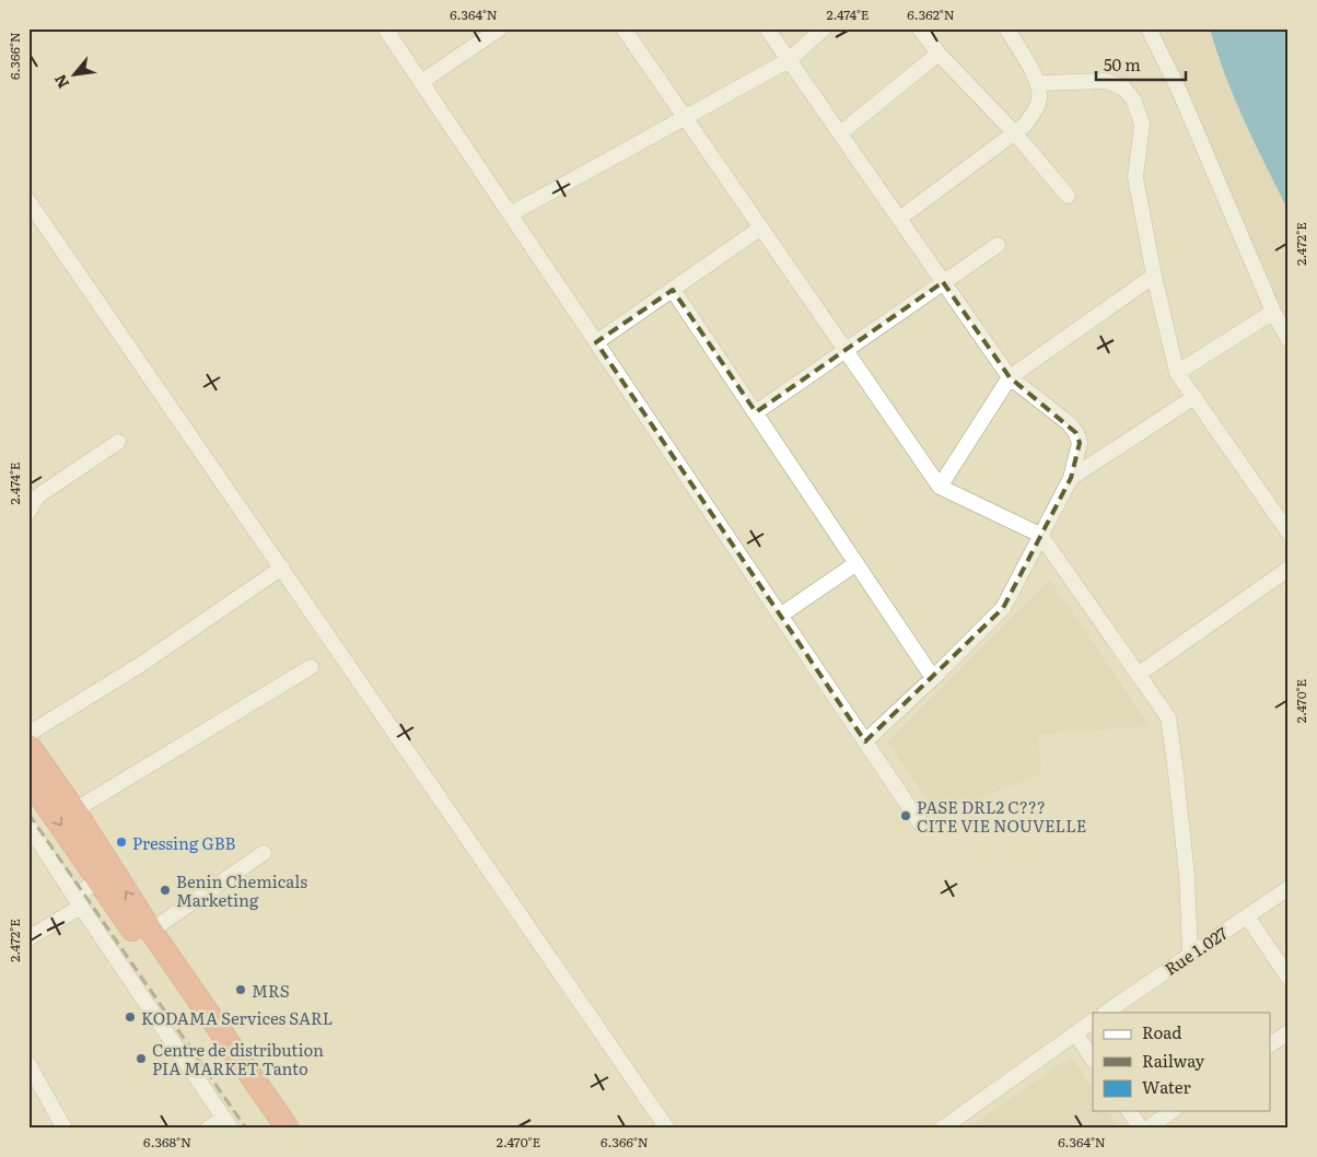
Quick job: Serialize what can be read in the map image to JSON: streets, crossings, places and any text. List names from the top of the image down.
{
  "streets": {
    "street": ["Rue 1.027"]
  },
  "places": [
    "PASE DRL2 C??? CITE VIE NOUVELLE",
    "Pressing GBB",
    "Benin Chemicals Marketing",
    "MRS",
    "KODAMA Services SARL",
    "Centre de distribution PIA MARKET Tanto"
  ],
  "legend": ["Road", "Railway", "Water"],
  "scale_bar": "50 m",
  "north": "bottom left",
  "coordinates": [
    "6.364°N",
    "2.474°E",
    "6.362°N",
    "6.366°N",
    "2.472°E",
    "2.470°E",
    "6.368°N"
  ]
}
